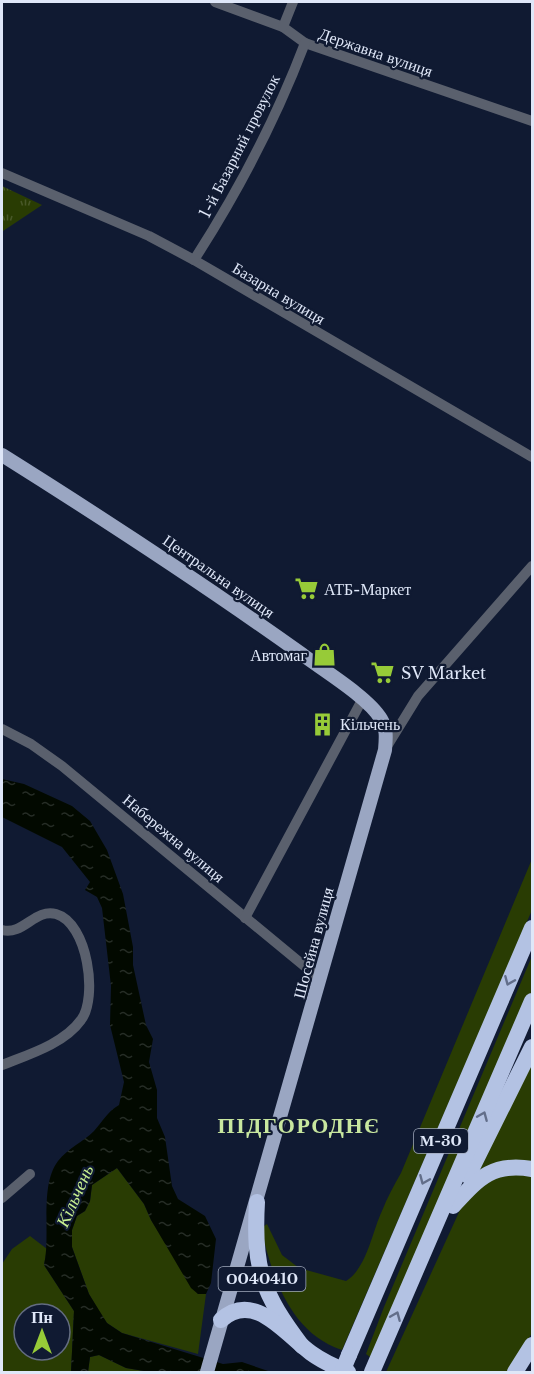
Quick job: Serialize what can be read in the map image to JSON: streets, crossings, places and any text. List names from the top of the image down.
{
  "streets": {
    "highway": ["М-30", "О040410"],
    "main road": ["Центральна вулиця", "Шосейна вулиця"],
    "street": [
      "Державна вулиця",
      "1-й Базарний провулок",
      "Базарна вулиця",
      "Набережна вулиця"
    ]
  },
  "crossings": [
    ["Державна вулиця", "1-й Базарний провулок"],
    ["1-й Базарний провулок", "Базарна вулиця"],
    ["Центральна вулиця", "Шосейна вулиця"],
    ["Набережна вулиця", "Шосейна вулиця"],
    ["Шосейна вулиця", "О040410"]
  ],
  "districts": ["ПІДГОРОДНЄ"],
  "water": ["Кільчень"],
  "places": {
    "supermarket": ["АТБ-Маркет", "SV Market"],
    "shop": ["Автомаг"],
    "building": ["Кільчень"]
  },
  "north": "top"
}
